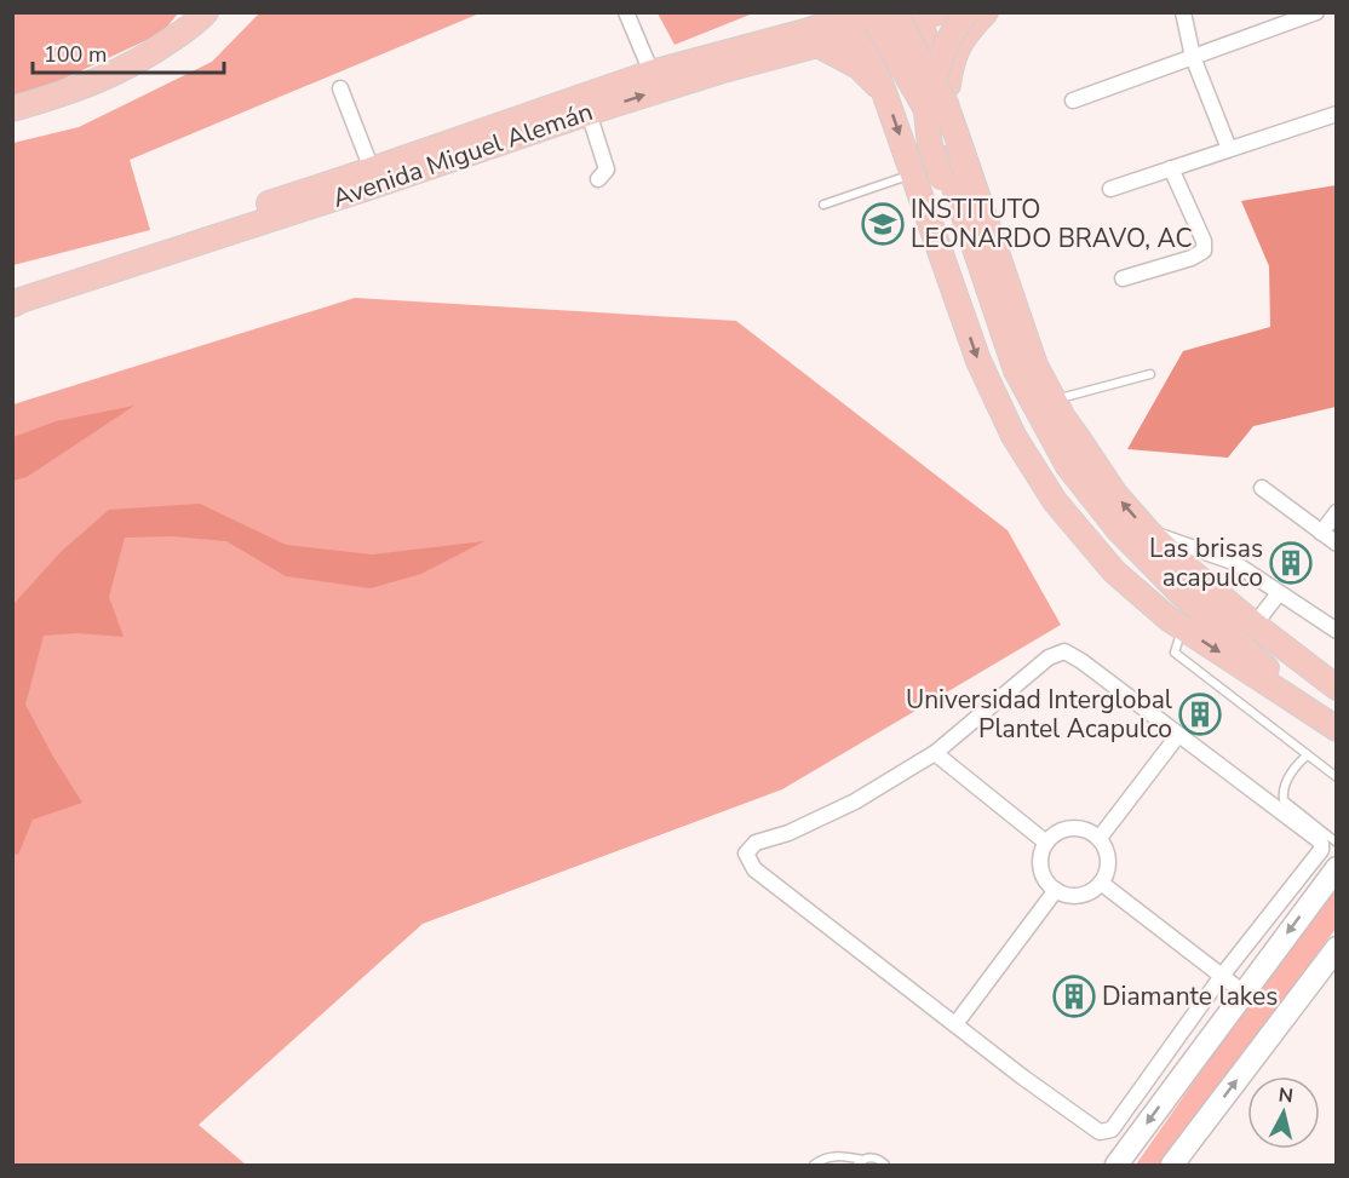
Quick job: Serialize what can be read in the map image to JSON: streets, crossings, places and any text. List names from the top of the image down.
{
  "streets": {
    "main road": ["Avenida Miguel Alemán"]
  },
  "places": {
    "school or university": ["INSTITUTO LEONARDO BRAVO, AC"],
    "building": ["Las brisas acapulco", "Universidad Interglobal Plantel Acapulco", "Diamante lakes"]
  },
  "scale_bar": "100 m",
  "north": "top"
}
